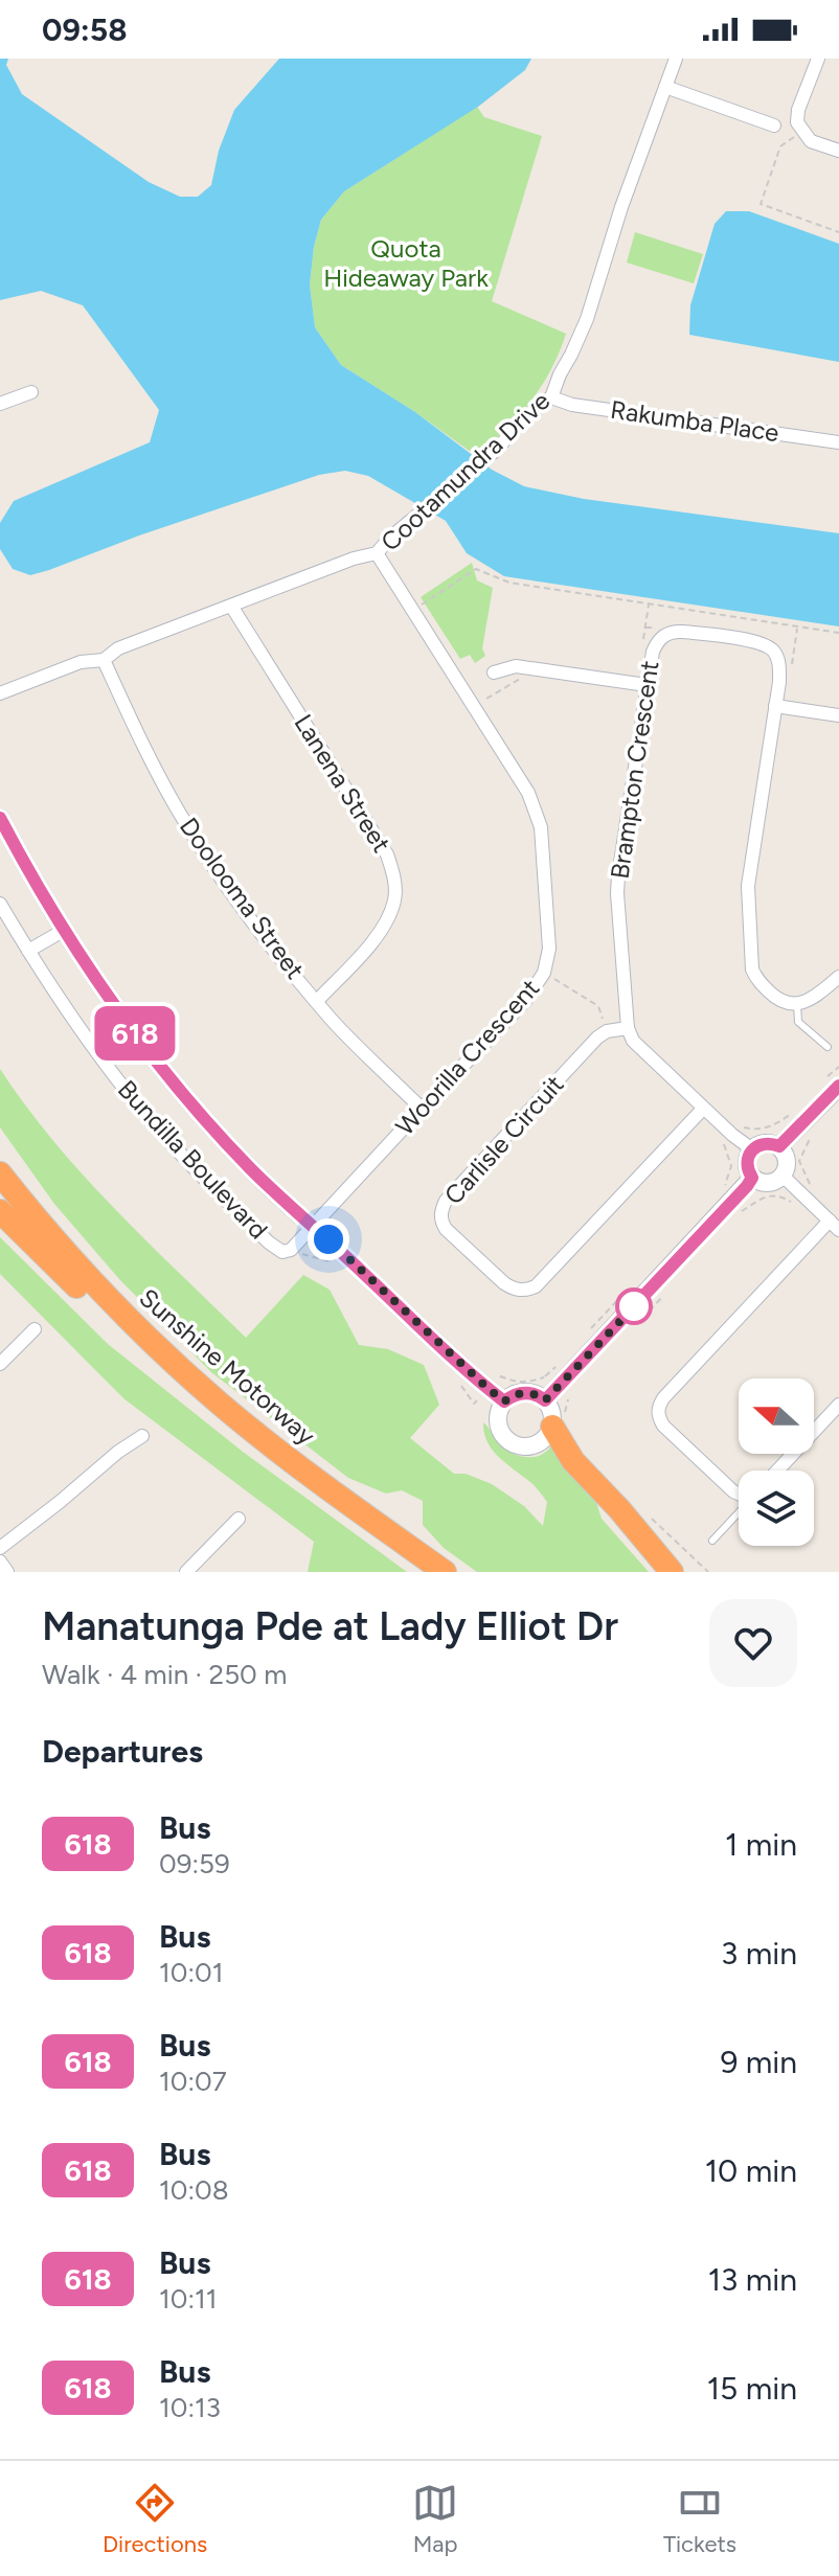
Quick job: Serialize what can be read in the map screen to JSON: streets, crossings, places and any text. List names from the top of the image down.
{
  "streets": {
    "highway": ["Sunshine Motorway"],
    "street": [
      "Rakumba Place",
      "Cootamundra Drive",
      "Brampton Crescent",
      "Lanena Street",
      "Doolooma Street",
      "Woorilla Crescent",
      "Carlisle Circuit",
      "Bundilla Boulevard"
    ]
  },
  "crossings": [
    ["Rakumba Place", "Cootamundra Drive"],
    ["Cootamundra Drive", "Lanena Street"],
    ["Cootamundra Drive", "Doolooma Street"],
    ["Cootamundra Drive", "Woorilla Crescent"],
    ["Lanena Street", "Doolooma Street"],
    ["Doolooma Street", "Woorilla Crescent"],
    ["Woorilla Crescent", "Bundilla Boulevard"]
  ],
  "parks": ["Quota Hideaway Park"],
  "lines": ["bus line 618"],
  "north": "left",
  "page": {
    "status": "09:58",
    "on_map": "618",
    "heading": [
      ["Manatunga Pde at Lady Elliot Dr", "Walk · 4 min · 250 m"],
      "Departures"
    ],
    "list": [
      {
        "mark": "618",
        "name": "Bus",
        "note": "09:59",
        "value": "1 min"
      },
      {
        "mark": "618",
        "name": "Bus",
        "note": "10:01",
        "value": "3 min"
      },
      {
        "mark": "618",
        "name": "Bus",
        "note": "10:07",
        "value": "9 min"
      },
      {
        "mark": "618",
        "name": "Bus",
        "note": "10:08",
        "value": "10 min"
      },
      {
        "mark": "618",
        "name": "Bus",
        "note": "10:11",
        "value": "13 min"
      },
      {
        "mark": "618",
        "name": "Bus",
        "note": "10:13",
        "value": "15 min"
      }
    ],
    "tabs": ["Directions", "Map", "Tickets"]
  }
}
